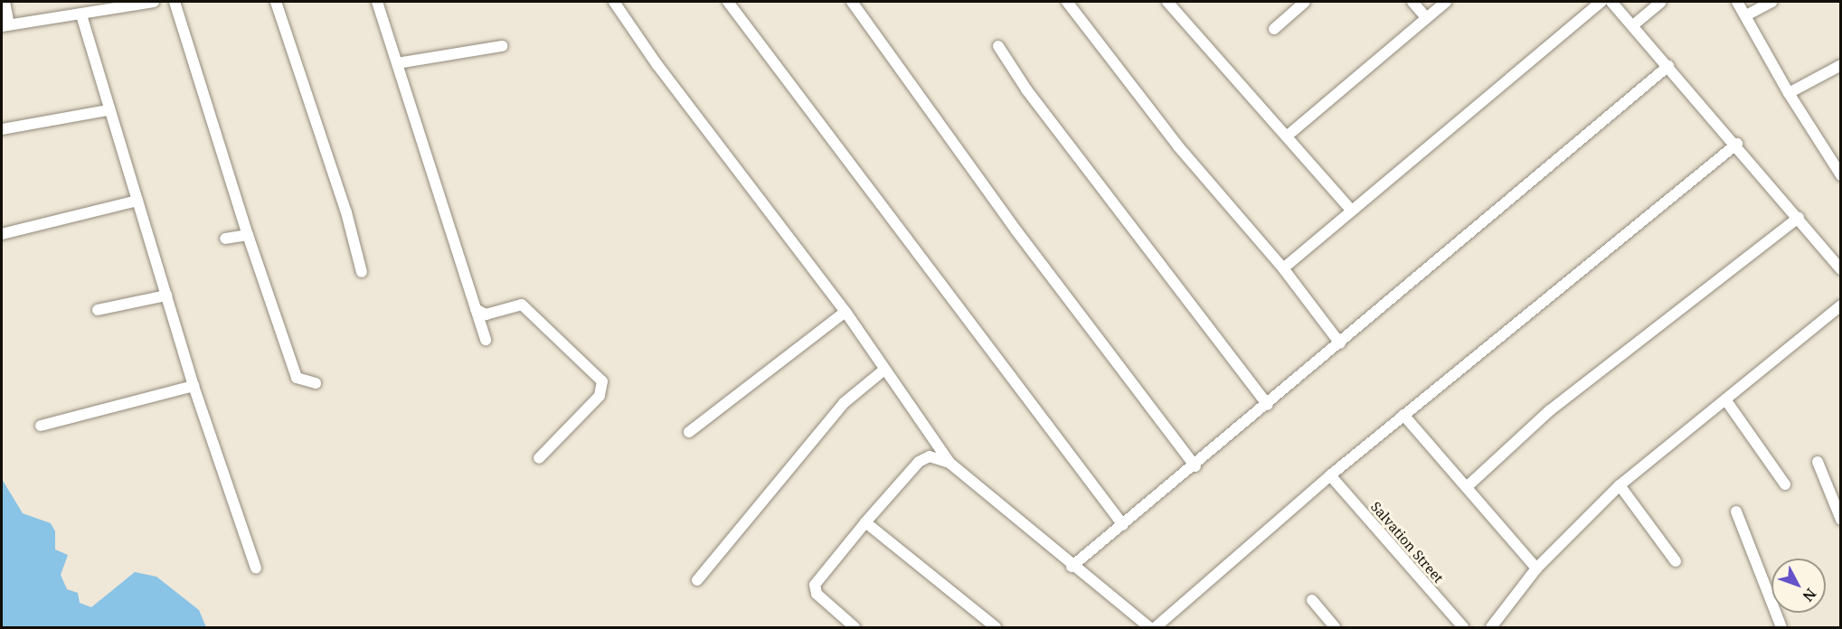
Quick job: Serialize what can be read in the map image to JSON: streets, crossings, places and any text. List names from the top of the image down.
{
  "streets": {
    "street": ["Salvation Street"]
  },
  "north": "bottom right"
}
